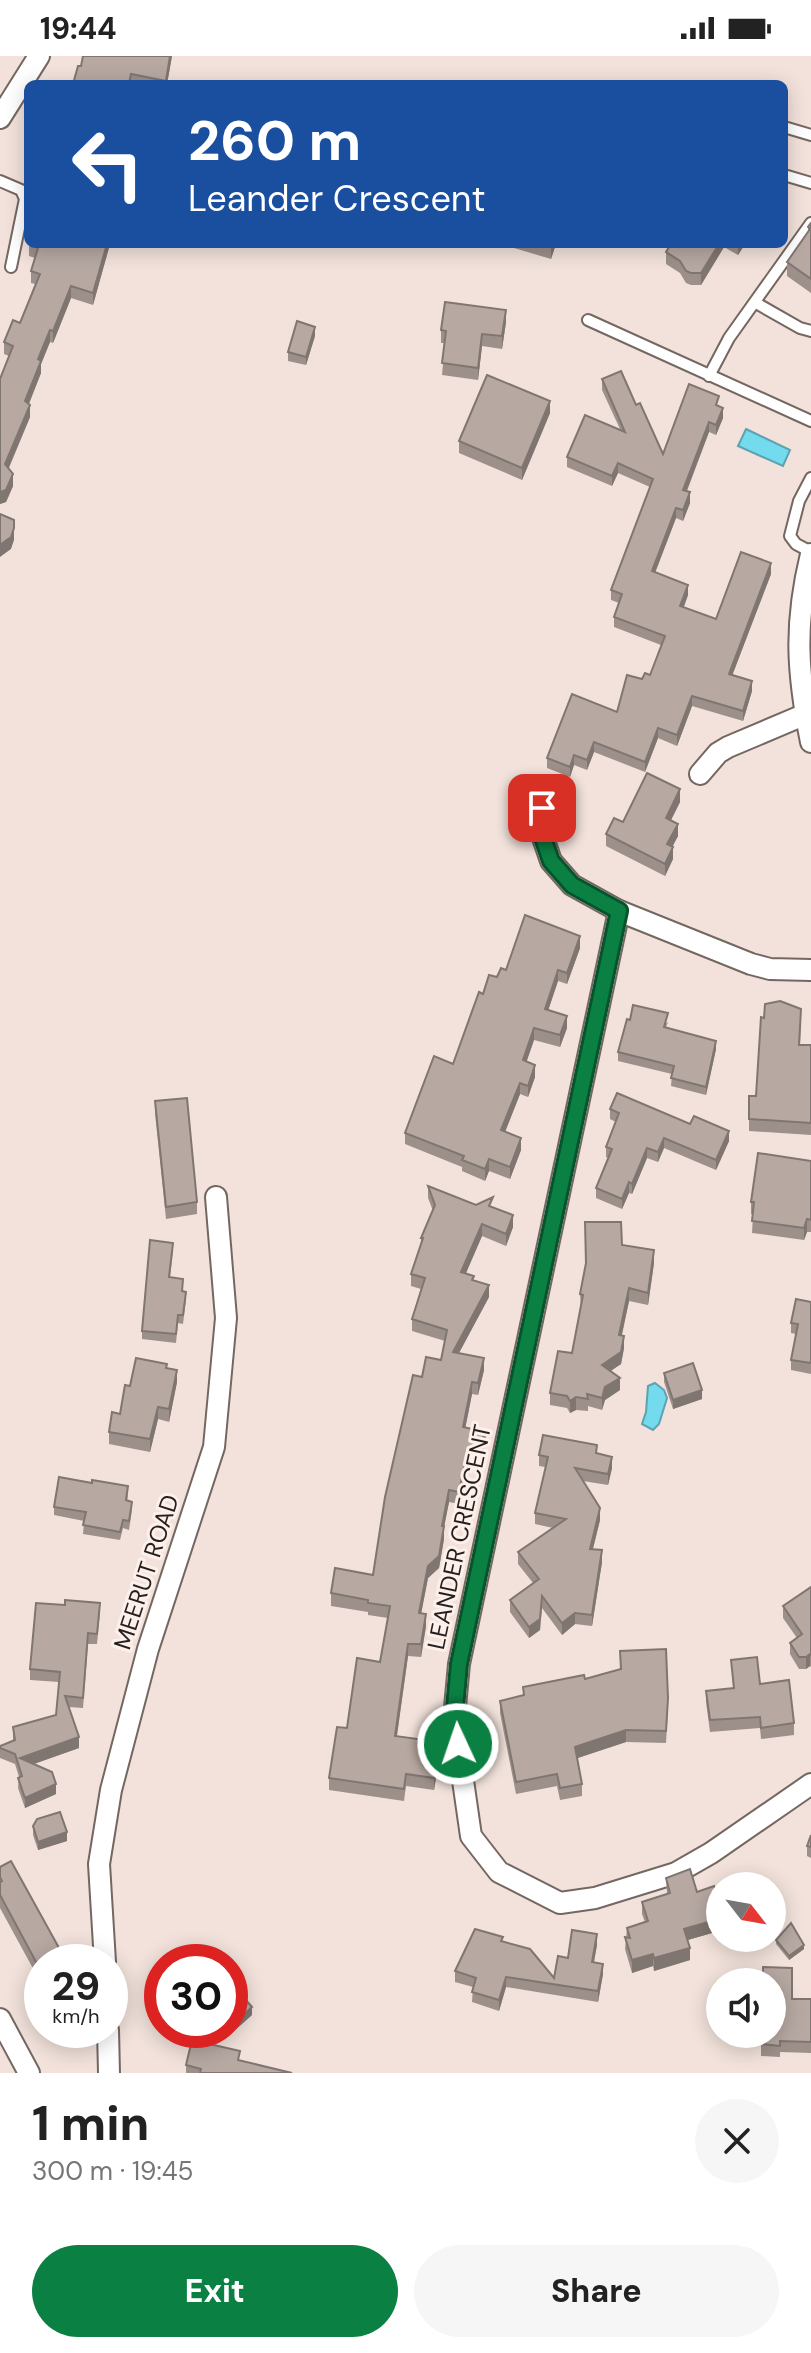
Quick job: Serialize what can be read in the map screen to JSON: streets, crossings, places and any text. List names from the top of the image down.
{
  "streets": {
    "street": ["LEANDER CRESCENT", "MEERUT ROAD"]
  },
  "north": "bottom right",
  "page": {
    "status": "19:44",
    "turn": ["260 m", "Leander Crescent"],
    "speed": "29 km/h",
    "limit": "30",
    "heading": ["1 min", "300 m · 19:45"],
    "buttons": ["Exit", "Share"]
  }
}
